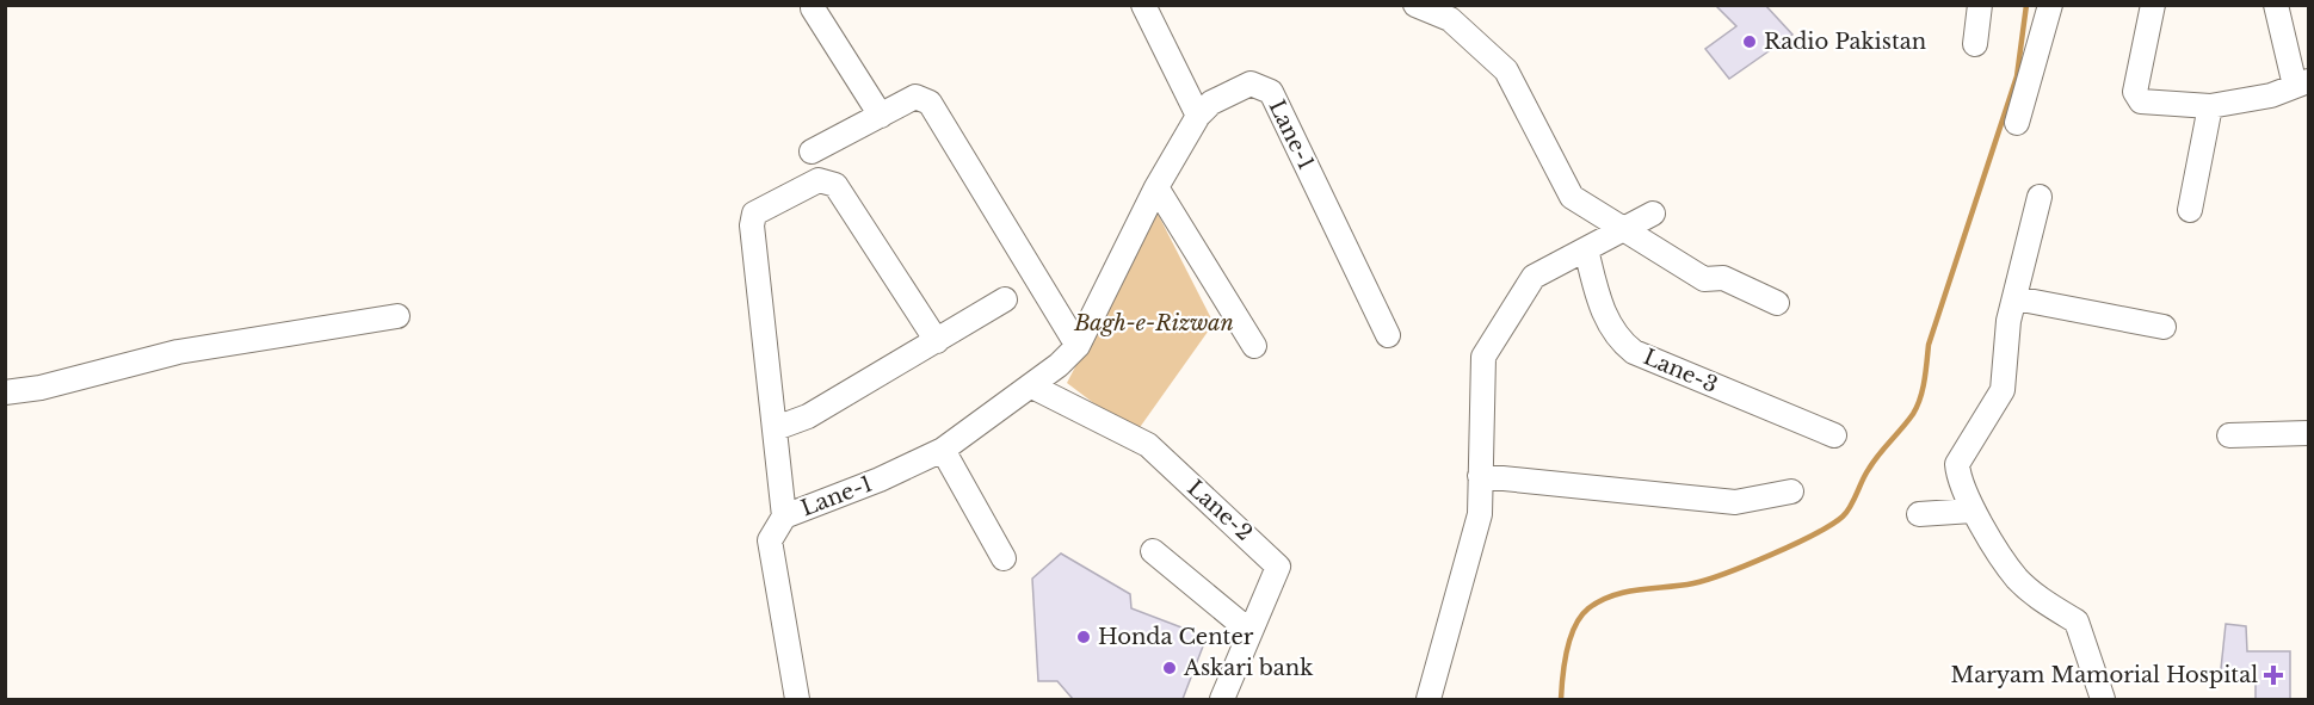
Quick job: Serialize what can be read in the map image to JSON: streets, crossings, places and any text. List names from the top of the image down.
{
  "streets": {
    "street": ["Lane-1", "Lane-3", "Lane-2"]
  },
  "crossings": [
    ["Lane-1", "Lane-2"]
  ],
  "parks": ["Bagh-e-Rizwan"],
  "places": {
    "other": ["Radio Pakistan", "Honda Center", "Askari bank"],
    "health": ["Maryam Mamorial Hospital"]
  }
}
